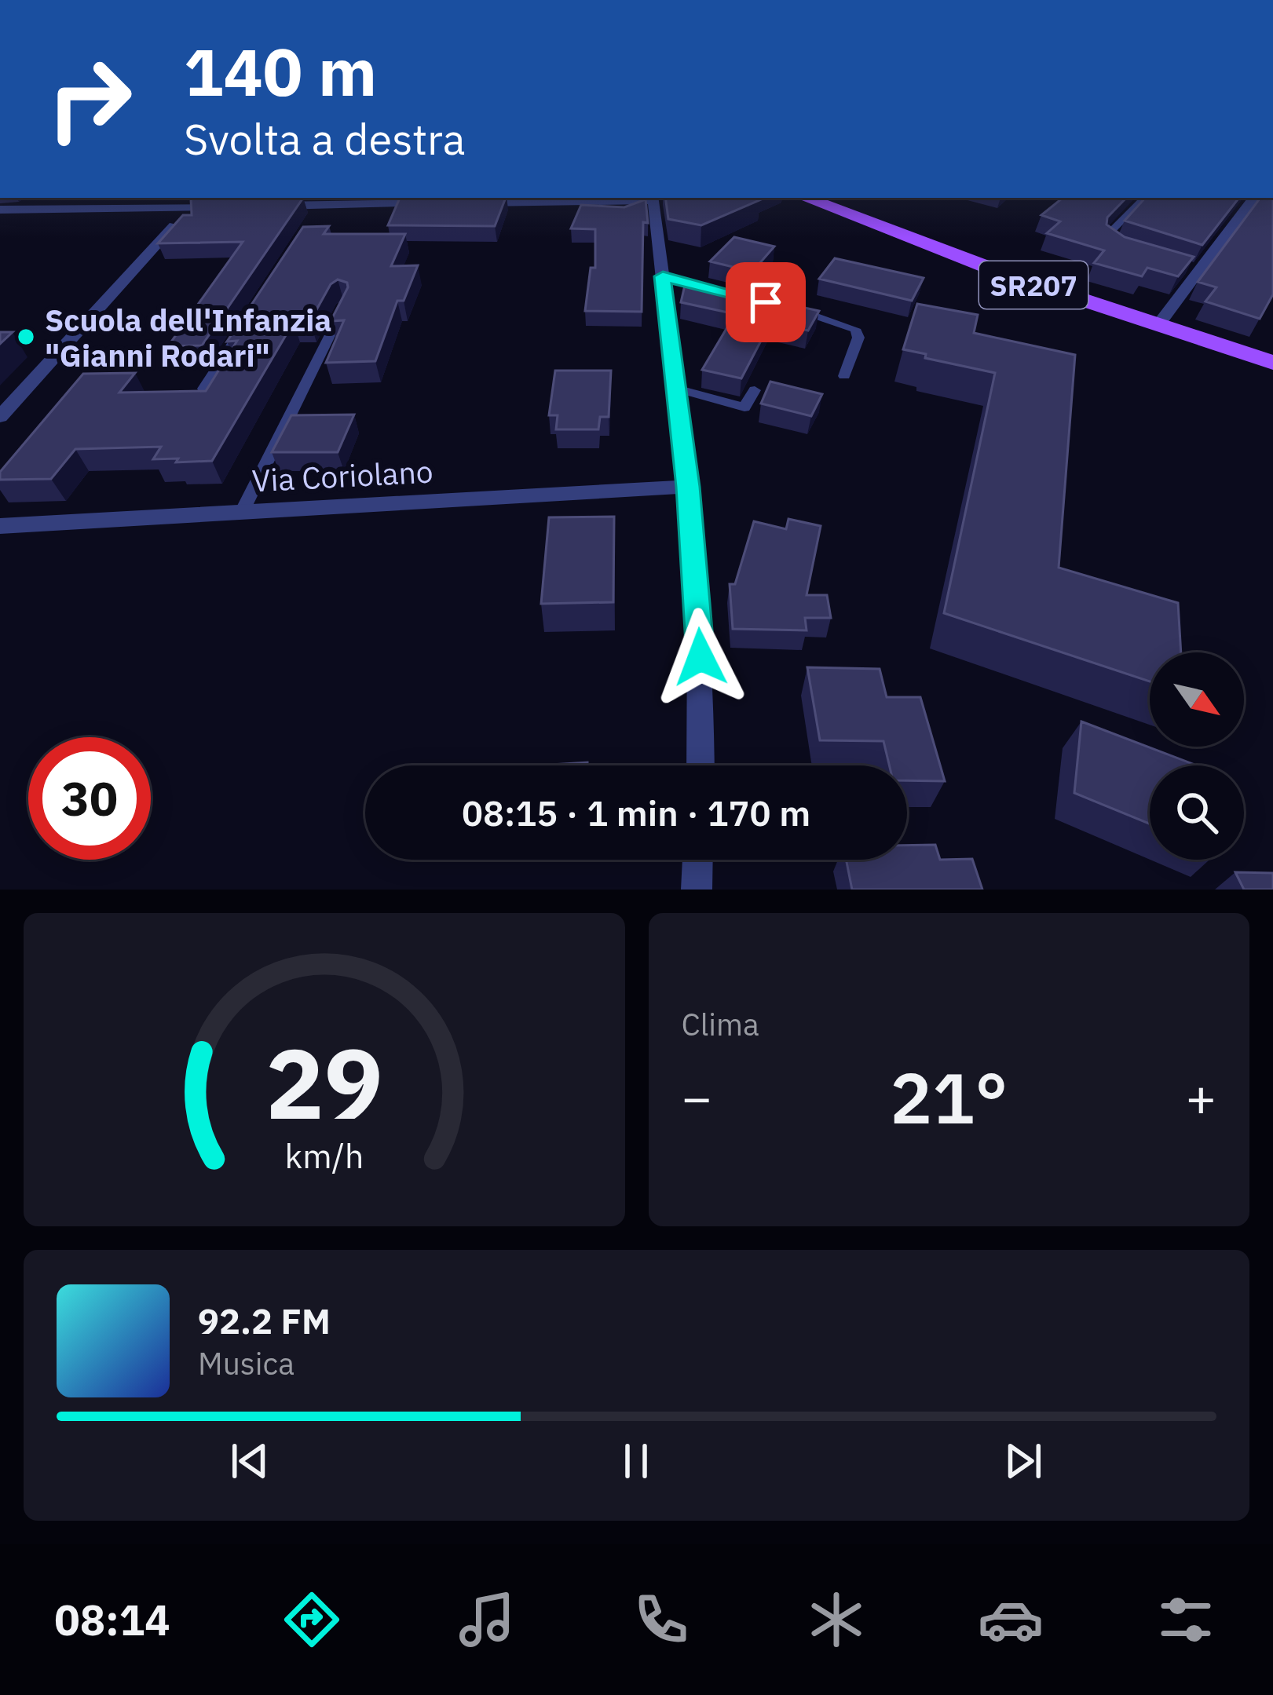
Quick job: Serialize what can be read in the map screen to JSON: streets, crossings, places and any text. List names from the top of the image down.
{
  "streets": {
    "main road": ["SR207"],
    "street": ["Via Coriolano"]
  },
  "places": ["Scuola dell'Infanzia \"Gianni Rodari\""],
  "north": "bottom right",
  "page": {
    "turn": ["140 m", "Svolta a destra"],
    "limit": "30",
    "trip": "08:15 · 1 min · 170 m",
    "tile": "Clima",
    "heat": ["−", "21°", "+"],
    "song": ["92.2 FM", "Musica"],
    "tabs": "08:14",
    "gauge": ["29", "km/h"]
  }
}
